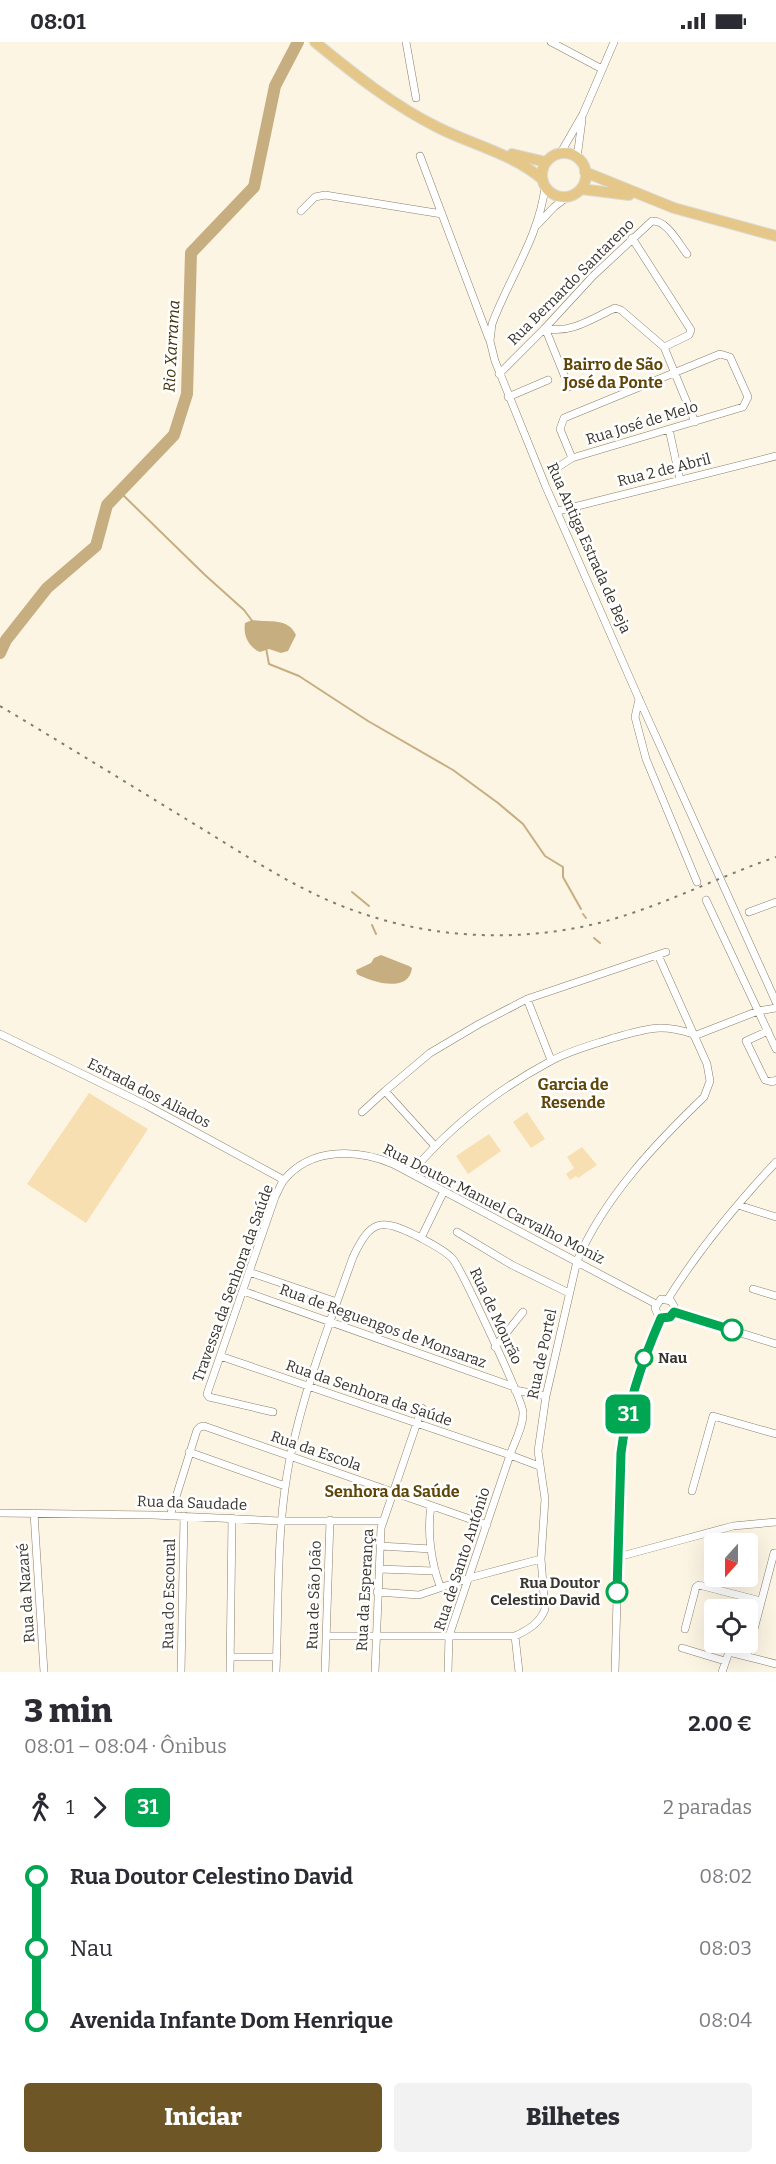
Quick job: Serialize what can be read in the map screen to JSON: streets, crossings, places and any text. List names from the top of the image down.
{
  "streets": {
    "street": [
      "Rua Bernardo Santareno",
      "Rua José de Melo",
      "Rua 2 de Abril",
      "Rua Antiga Estrada de Beja",
      "Estrada dos Aliados",
      "Rua Doutor Manuel Carvalho Moniz",
      "Travessa da Senhora da Saúde",
      "Rua de Mourão",
      "Rua de Reguengos de Monsaraz",
      "Rua de Portel",
      "Rua da Senhora da Saúde",
      "Rua da Escola",
      "Rua da Saudade",
      "Rua de Santo António",
      "Rua da Esperança",
      "Rua da Nazaré",
      "Rua do Escoural",
      "Rua de São João"
    ]
  },
  "crossings": [
    ["Rua Bernardo Santareno", "Rua Antiga Estrada de Beja"],
    ["Rua 2 de Abril", "Rua Antiga Estrada de Beja"],
    ["Estrada dos Aliados", "Rua Doutor Manuel Carvalho Moniz"],
    ["Estrada dos Aliados", "Travessa da Senhora da Saúde"],
    ["Rua Doutor Manuel Carvalho Moniz", "Travessa da Senhora da Saúde"],
    ["Rua Doutor Manuel Carvalho Moniz", "Rua de Portel"],
    ["Travessa da Senhora da Saúde", "Rua de Reguengos de Monsaraz"],
    ["Travessa da Senhora da Saúde", "Rua da Senhora da Saúde"],
    ["Rua de Mourão", "Rua de Reguengos de Monsaraz"],
    ["Rua de Mourão", "Rua da Senhora da Saúde"],
    ["Rua de Mourão", "Rua de Santo António"],
    ["Rua de Reguengos de Monsaraz", "Rua de Portel"],
    ["Rua de Portel", "Rua da Senhora da Saúde"],
    ["Rua da Senhora da Saúde", "Rua de Santo António"],
    ["Rua da Senhora da Saúde", "Rua da Esperança"],
    ["Rua da Escola", "Rua de Santo António"],
    ["Rua da Escola", "Rua da Esperança"],
    ["Rua da Saudade", "Rua da Esperança"],
    ["Rua da Saudade", "Rua da Nazaré"],
    ["Rua da Saudade", "Rua do Escoural"],
    ["Rua da Saudade", "Rua de São João"]
  ],
  "districts": ["Bairro de São José da Ponte", "Garcia de Resende", "Senhora da Saúde"],
  "water": ["Rio Xarrama"],
  "places": ["Nau", "Rua Doutor Celestino David"],
  "lines": ["bus line 31"],
  "north": "bottom",
  "page": {
    "status": "08:01",
    "on_map": "31",
    "heading": ["3 min", "08:01 – 08:04 · Ônibus", "2.00 €"],
    "legs": ["1", "31", "2 paradas"],
    "list": [
      {
        "name": "Rua Doutor Celestino David",
        "value": "08:02"
      },
      {
        "name": "Nau",
        "value": "08:03"
      },
      {
        "name": "Avenida Infante Dom Henrique",
        "value": "08:04"
      }
    ],
    "buttons": ["Iniciar", "Bilhetes"]
  }
}
